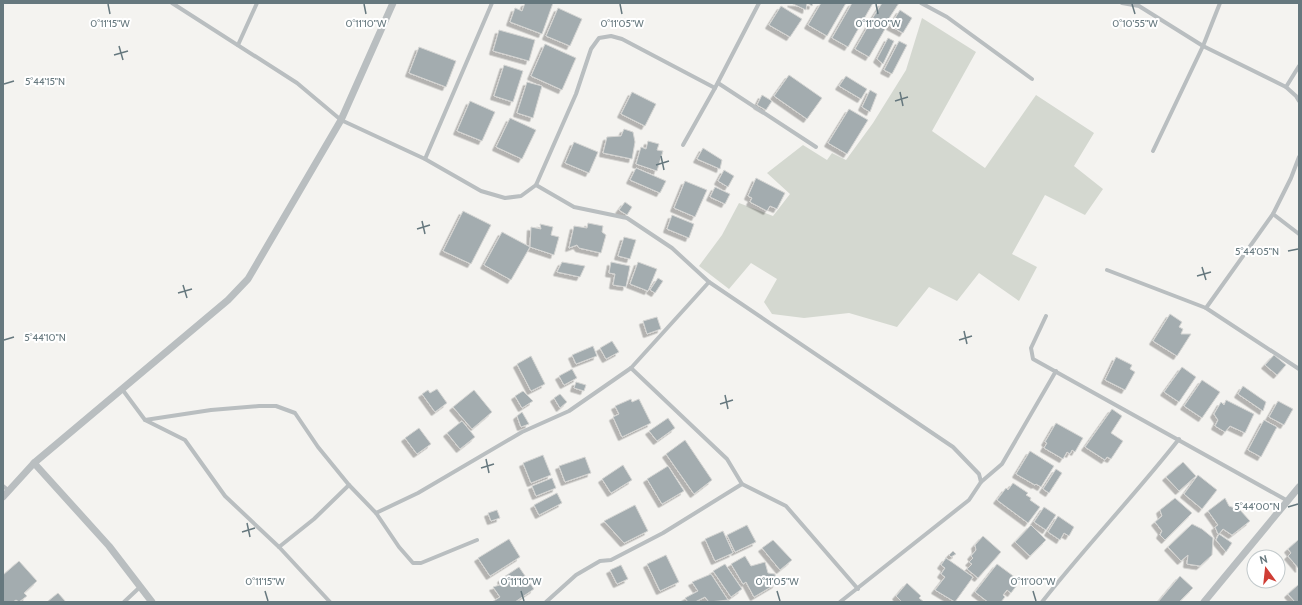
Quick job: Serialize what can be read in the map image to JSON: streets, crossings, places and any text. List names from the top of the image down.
{
  "north": "top",
  "coordinates": [
    "0°11'15\"W",
    "0°11'10\"W",
    "0°11'05\"W",
    "0°11'00\"W",
    "0°10'55\"W",
    "5°44'15\"N",
    "5°44'05\"N",
    "5°44'10\"N",
    "5°44'00\"N"
  ]
}
